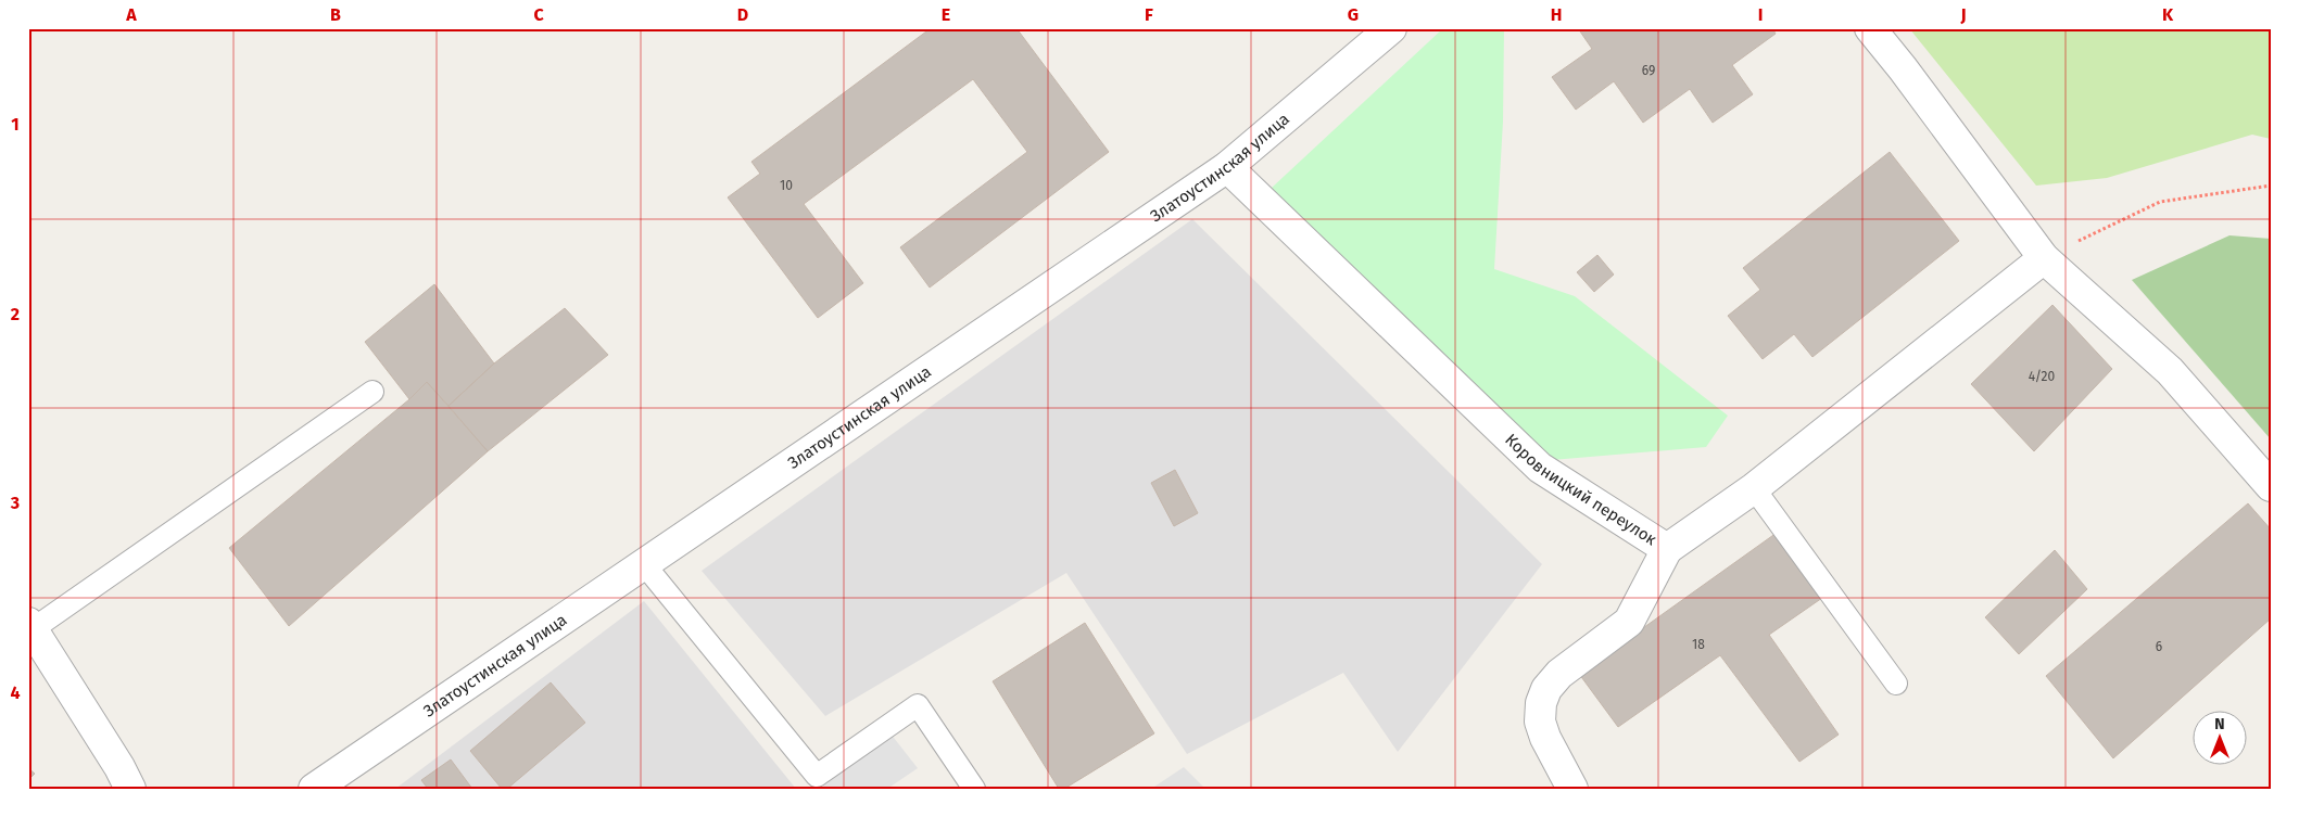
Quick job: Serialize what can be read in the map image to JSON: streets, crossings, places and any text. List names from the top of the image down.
{
  "streets": {
    "street": ["Златоустинская улица", "Коровницкий переулок"]
  },
  "crossings": [
    ["Златоустинская улица", "Коровницкий переулок"]
  ],
  "house_numbers": [
    "69",
    "10",
    "4/20",
    "18",
    "6"
  ],
  "north": "top",
  "grid": {
    "columns": [
      "A",
      "B",
      "C",
      "D",
      "E",
      "F",
      "G",
      "H",
      "I",
      "J",
      "K"
    ],
    "rows": [
      "1",
      "2",
      "3",
      "4"
    ]
  }
}
